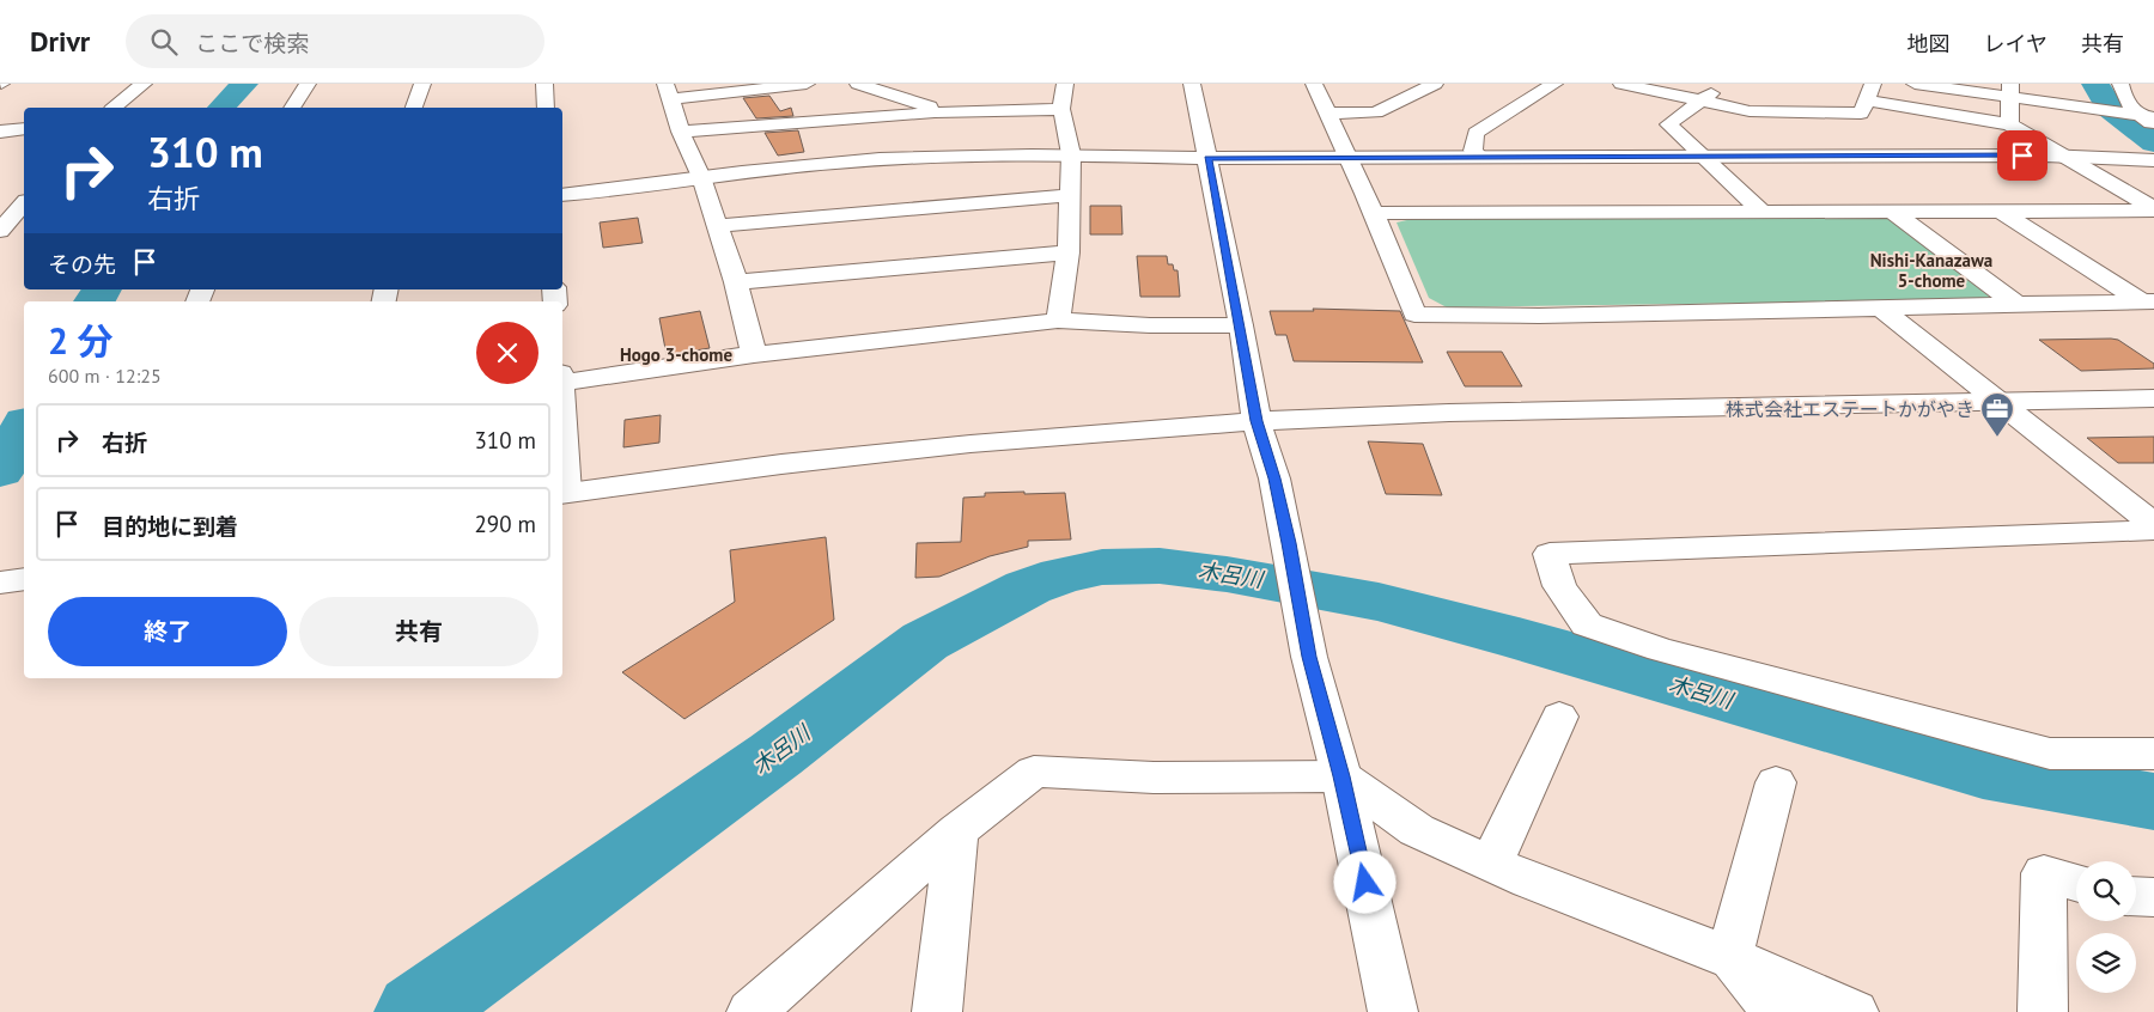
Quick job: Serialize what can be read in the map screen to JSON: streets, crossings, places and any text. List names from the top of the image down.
{
  "districts": ["Nishi-Kanazawa 5-chome", "Hogo 3-chome"],
  "water": ["木呂川"],
  "places": {
    "office": ["株式会社エステートかがやき"]
  },
  "page": {
    "header": "Drivr",
    "search": "ここで検索",
    "nav": ["地図", "レイヤ", "共有"],
    "turn": ["310 m", "右折"],
    "then": "その先",
    "heading": ["2 分", "600 m · 12:25"],
    "list": [
      {
        "name": "右折",
        "value": "310 m"
      },
      {
        "name": "目的地に到着",
        "value": "290 m"
      }
    ],
    "buttons": ["終了", "共有"]
  }
}
